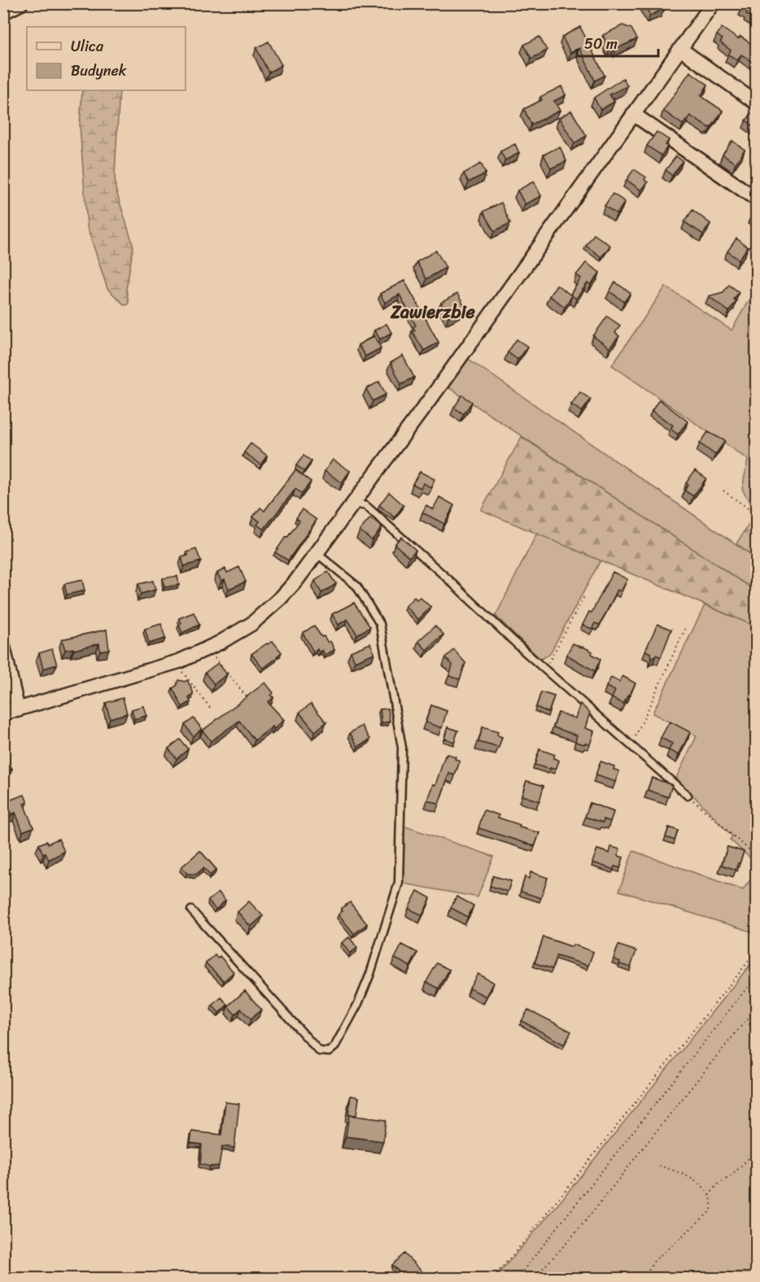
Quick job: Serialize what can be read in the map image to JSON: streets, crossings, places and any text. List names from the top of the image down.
{
  "districts": ["Zawierzbie"],
  "legend": ["Ulica", "Budynek"],
  "scale_bar": "50 m"
}
